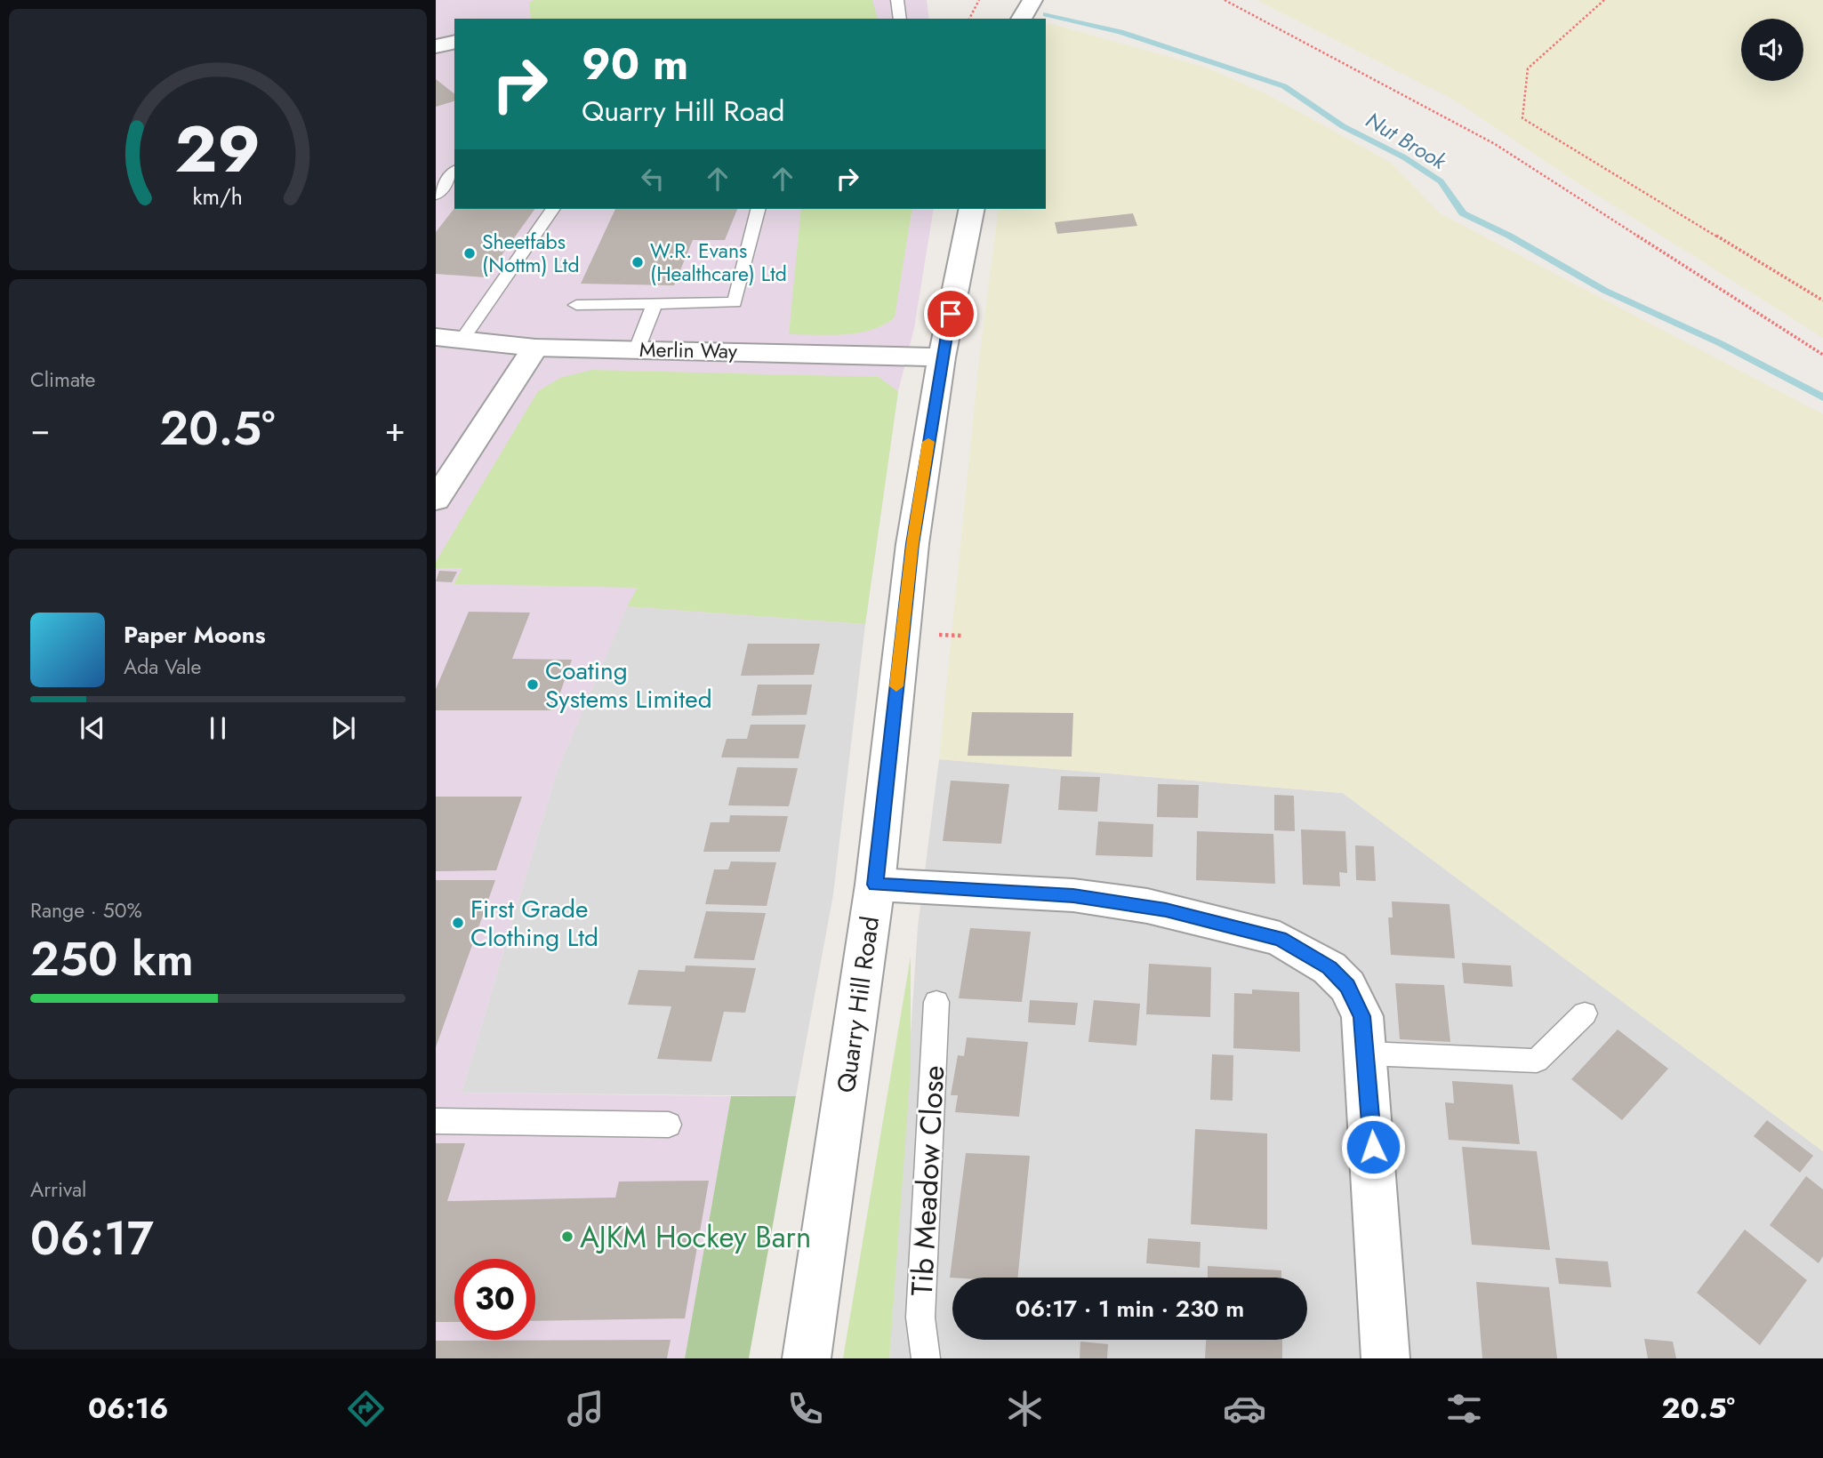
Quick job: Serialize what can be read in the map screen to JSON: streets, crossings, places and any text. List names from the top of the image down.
{
  "streets": {
    "street": ["Merlin Way", "Quarry Hill Road"],
    "lane": ["Tib Meadow Close"]
  },
  "crossings": [
    ["Merlin Way", "Quarry Hill Road"]
  ],
  "water": ["Nut Brook"],
  "places": [
    "Sheetfabs (Nottm) Ltd",
    "W.R. Evans (Healthcare) Ltd",
    "Coating Systems Limited",
    "First Grade Clothing Ltd",
    "AJKM Hockey Barn"
  ],
  "page": {
    "turn": ["90 m", "Quarry Hill Road"],
    "tile": [
      "Climate",
      ["Range · 50%", "250 km"],
      ["Arrival", "06:17"]
    ],
    "heat": ["−", "20.5°", "+"],
    "song": ["Paper Moons", "Ada Vale"],
    "limit": "30",
    "trip": "06:17 · 1 min · 230 m",
    "tabs": ["06:16", "20.5°"],
    "gauge": ["29", "km/h"]
  }
}
